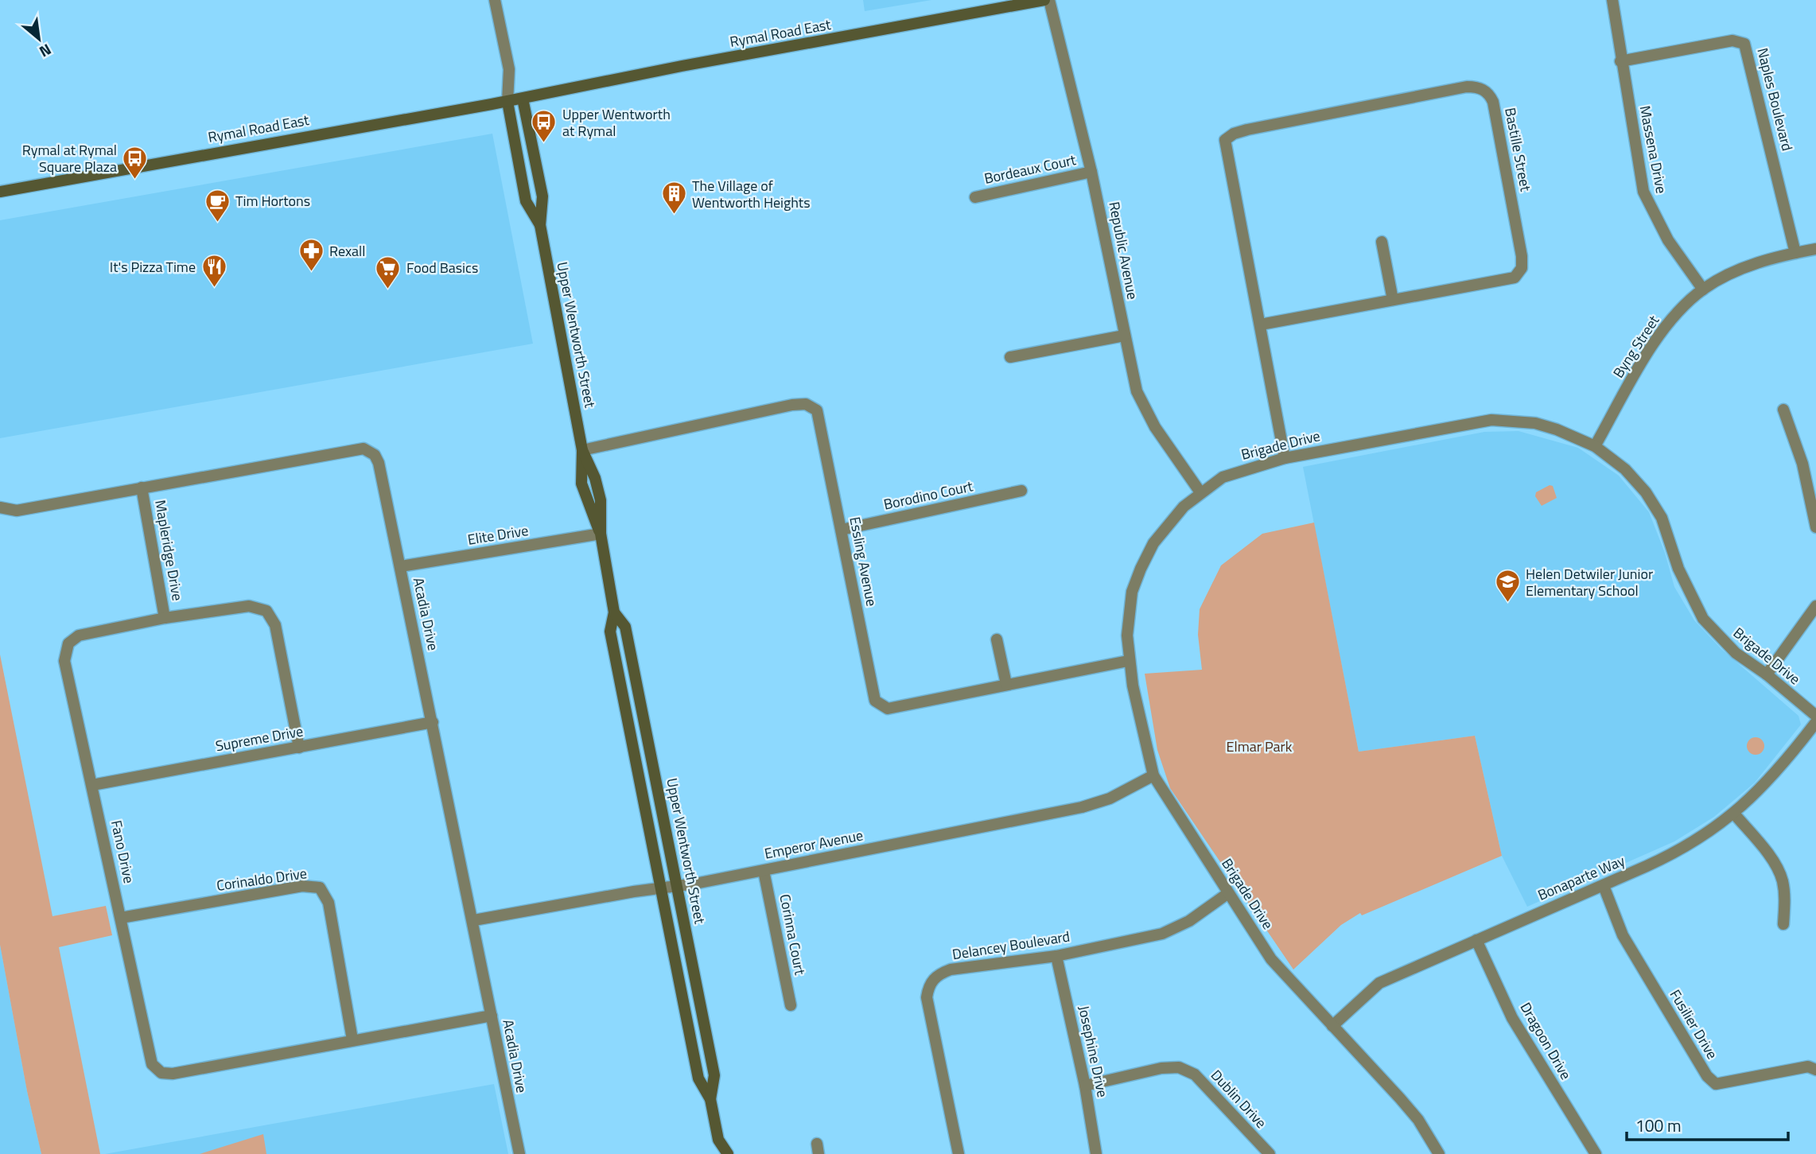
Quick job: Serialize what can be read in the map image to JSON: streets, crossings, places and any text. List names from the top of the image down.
{
  "streets": {
    "main road": ["Rymal Road East", "Upper Wentworth Street"],
    "street": [
      "Naples Boulevard",
      "Bastille Street",
      "Massena Drive",
      "Bordeaux Court",
      "Republic Avenue",
      "Byng Street",
      "Brigade Drive",
      "Borodino Court",
      "Elite Drive",
      "Mapleridge Drive",
      "Essling Avenue",
      "Acadia Drive",
      "Supreme Drive",
      "Emperor Avenue",
      "Fano Drive",
      "Bonaparte Way",
      "Corinaldo Drive",
      "Corinna Court",
      "Delancey Boulevard",
      "Fusilier Drive",
      "Dragoon Drive",
      "Josephine Drive",
      "Dublin Drive"
    ]
  },
  "crossings": [
    ["Rymal Road East", "Upper Wentworth Street"],
    ["Naples Boulevard", "Massena Drive"],
    ["Naples Boulevard", "Byng Street"],
    ["Bastille Street", "Brigade Drive"],
    ["Massena Drive", "Byng Street"],
    ["Bordeaux Court", "Republic Avenue"],
    ["Republic Avenue", "Brigade Drive"],
    ["Upper Wentworth Street", "Elite Drive"],
    ["Upper Wentworth Street", "Essling Avenue"],
    ["Upper Wentworth Street", "Emperor Avenue"],
    ["Byng Street", "Brigade Drive"],
    ["Brigade Drive", "Essling Avenue"],
    ["Brigade Drive", "Emperor Avenue"],
    ["Brigade Drive", "Bonaparte Way"],
    ["Brigade Drive", "Delancey Boulevard"],
    ["Borodino Court", "Essling Avenue"],
    ["Elite Drive", "Acadia Drive"],
    ["Mapleridge Drive", "Acadia Drive"],
    ["Mapleridge Drive", "Fano Drive"],
    ["Acadia Drive", "Supreme Drive"],
    ["Acadia Drive", "Emperor Avenue"],
    ["Acadia Drive", "Fano Drive"],
    ["Supreme Drive", "Fano Drive"],
    ["Emperor Avenue", "Corinna Court"],
    ["Fano Drive", "Corinaldo Drive"],
    ["Bonaparte Way", "Fusilier Drive"],
    ["Bonaparte Way", "Dragoon Drive"],
    ["Delancey Boulevard", "Josephine Drive"],
    ["Josephine Drive", "Dublin Drive"]
  ],
  "parks": ["Elmar Park"],
  "places": {
    "bus stop": ["Upper Wentworth at Rymal", "Rymal at Rymal Square Plaza"],
    "building": ["The Village of Wentworth Heights"],
    "cafe": ["Tim Hortons"],
    "pharmacy": ["Rexall"],
    "restaurant": ["It's Pizza Time"],
    "supermarket": ["Food Basics"],
    "school or university": ["Helen Detwiler Junior Elementary School"]
  },
  "scale_bar": "100 m",
  "north": "bottom right"
}
